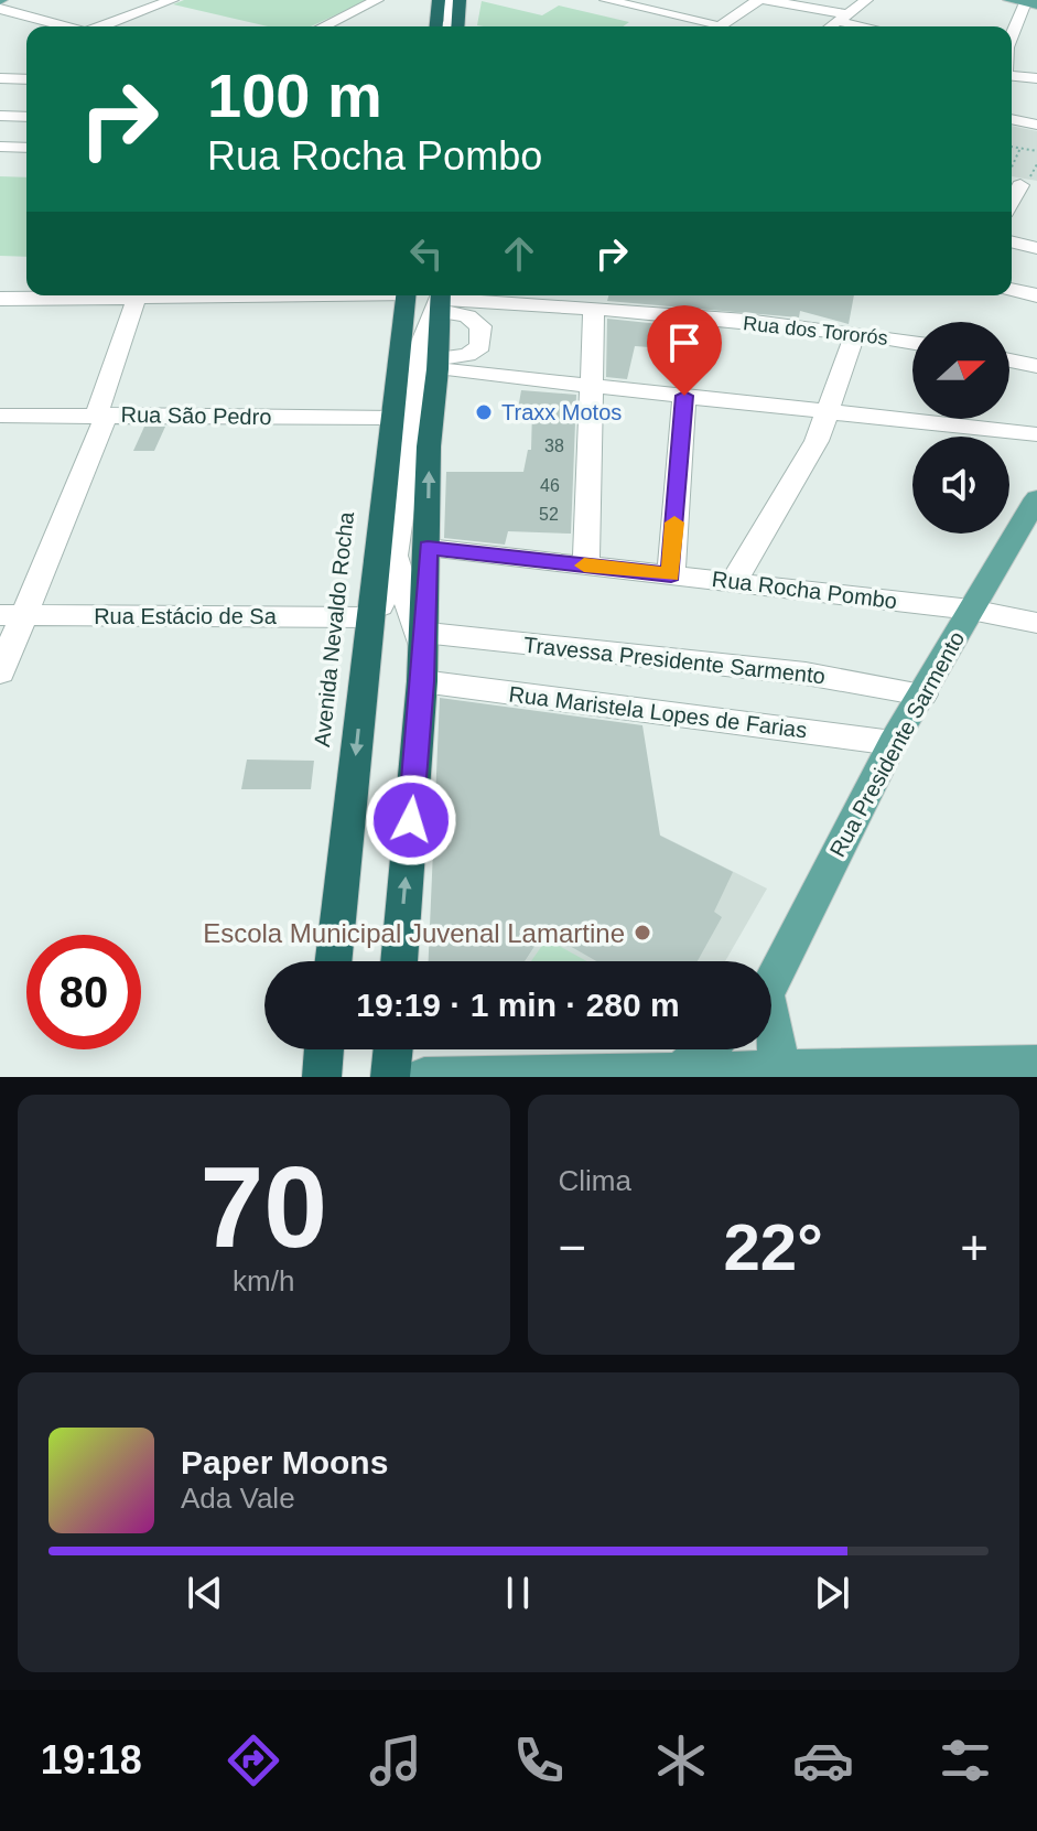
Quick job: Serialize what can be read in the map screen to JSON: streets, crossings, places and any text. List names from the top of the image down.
{
  "streets": {
    "highway": ["Avenida Nevaldo Rocha"],
    "main road": ["Rua Presidente Sarmento"],
    "street": [
      "Rua dos Tororós",
      "Rua São Pedro",
      "Rua Rocha Pombo",
      "Rua Estácio de Sa",
      "Travessa Presidente Sarmento",
      "Rua Maristela Lopes de Farias"
    ]
  },
  "crossings": [
    ["Rua São Pedro", "Avenida Nevaldo Rocha"],
    ["Rua Rocha Pombo", "Rua Presidente Sarmento"],
    ["Rua Estácio de Sa", "Avenida Nevaldo Rocha"],
    ["Travessa Presidente Sarmento", "Rua Maristela Lopes de Farias"],
    ["Travessa Presidente Sarmento", "Rua Presidente Sarmento"],
    ["Rua Maristela Lopes de Farias", "Rua Presidente Sarmento"]
  ],
  "places": ["Traxx Motos", "Escola Municipal Juvenal Lamartine"],
  "house_numbers": ["38", "46", "52"],
  "north": "right",
  "page": {
    "turn": ["100 m", "Rua Rocha Pombo"],
    "limit": "80",
    "trip": "19:19 · 1 min · 280 m",
    "tile": [
      ["70", "km/h"],
      "Clima"
    ],
    "heat": ["−", "22°", "+"],
    "song": ["Paper Moons", "Ada Vale"],
    "tabs": "19:18"
  }
}
